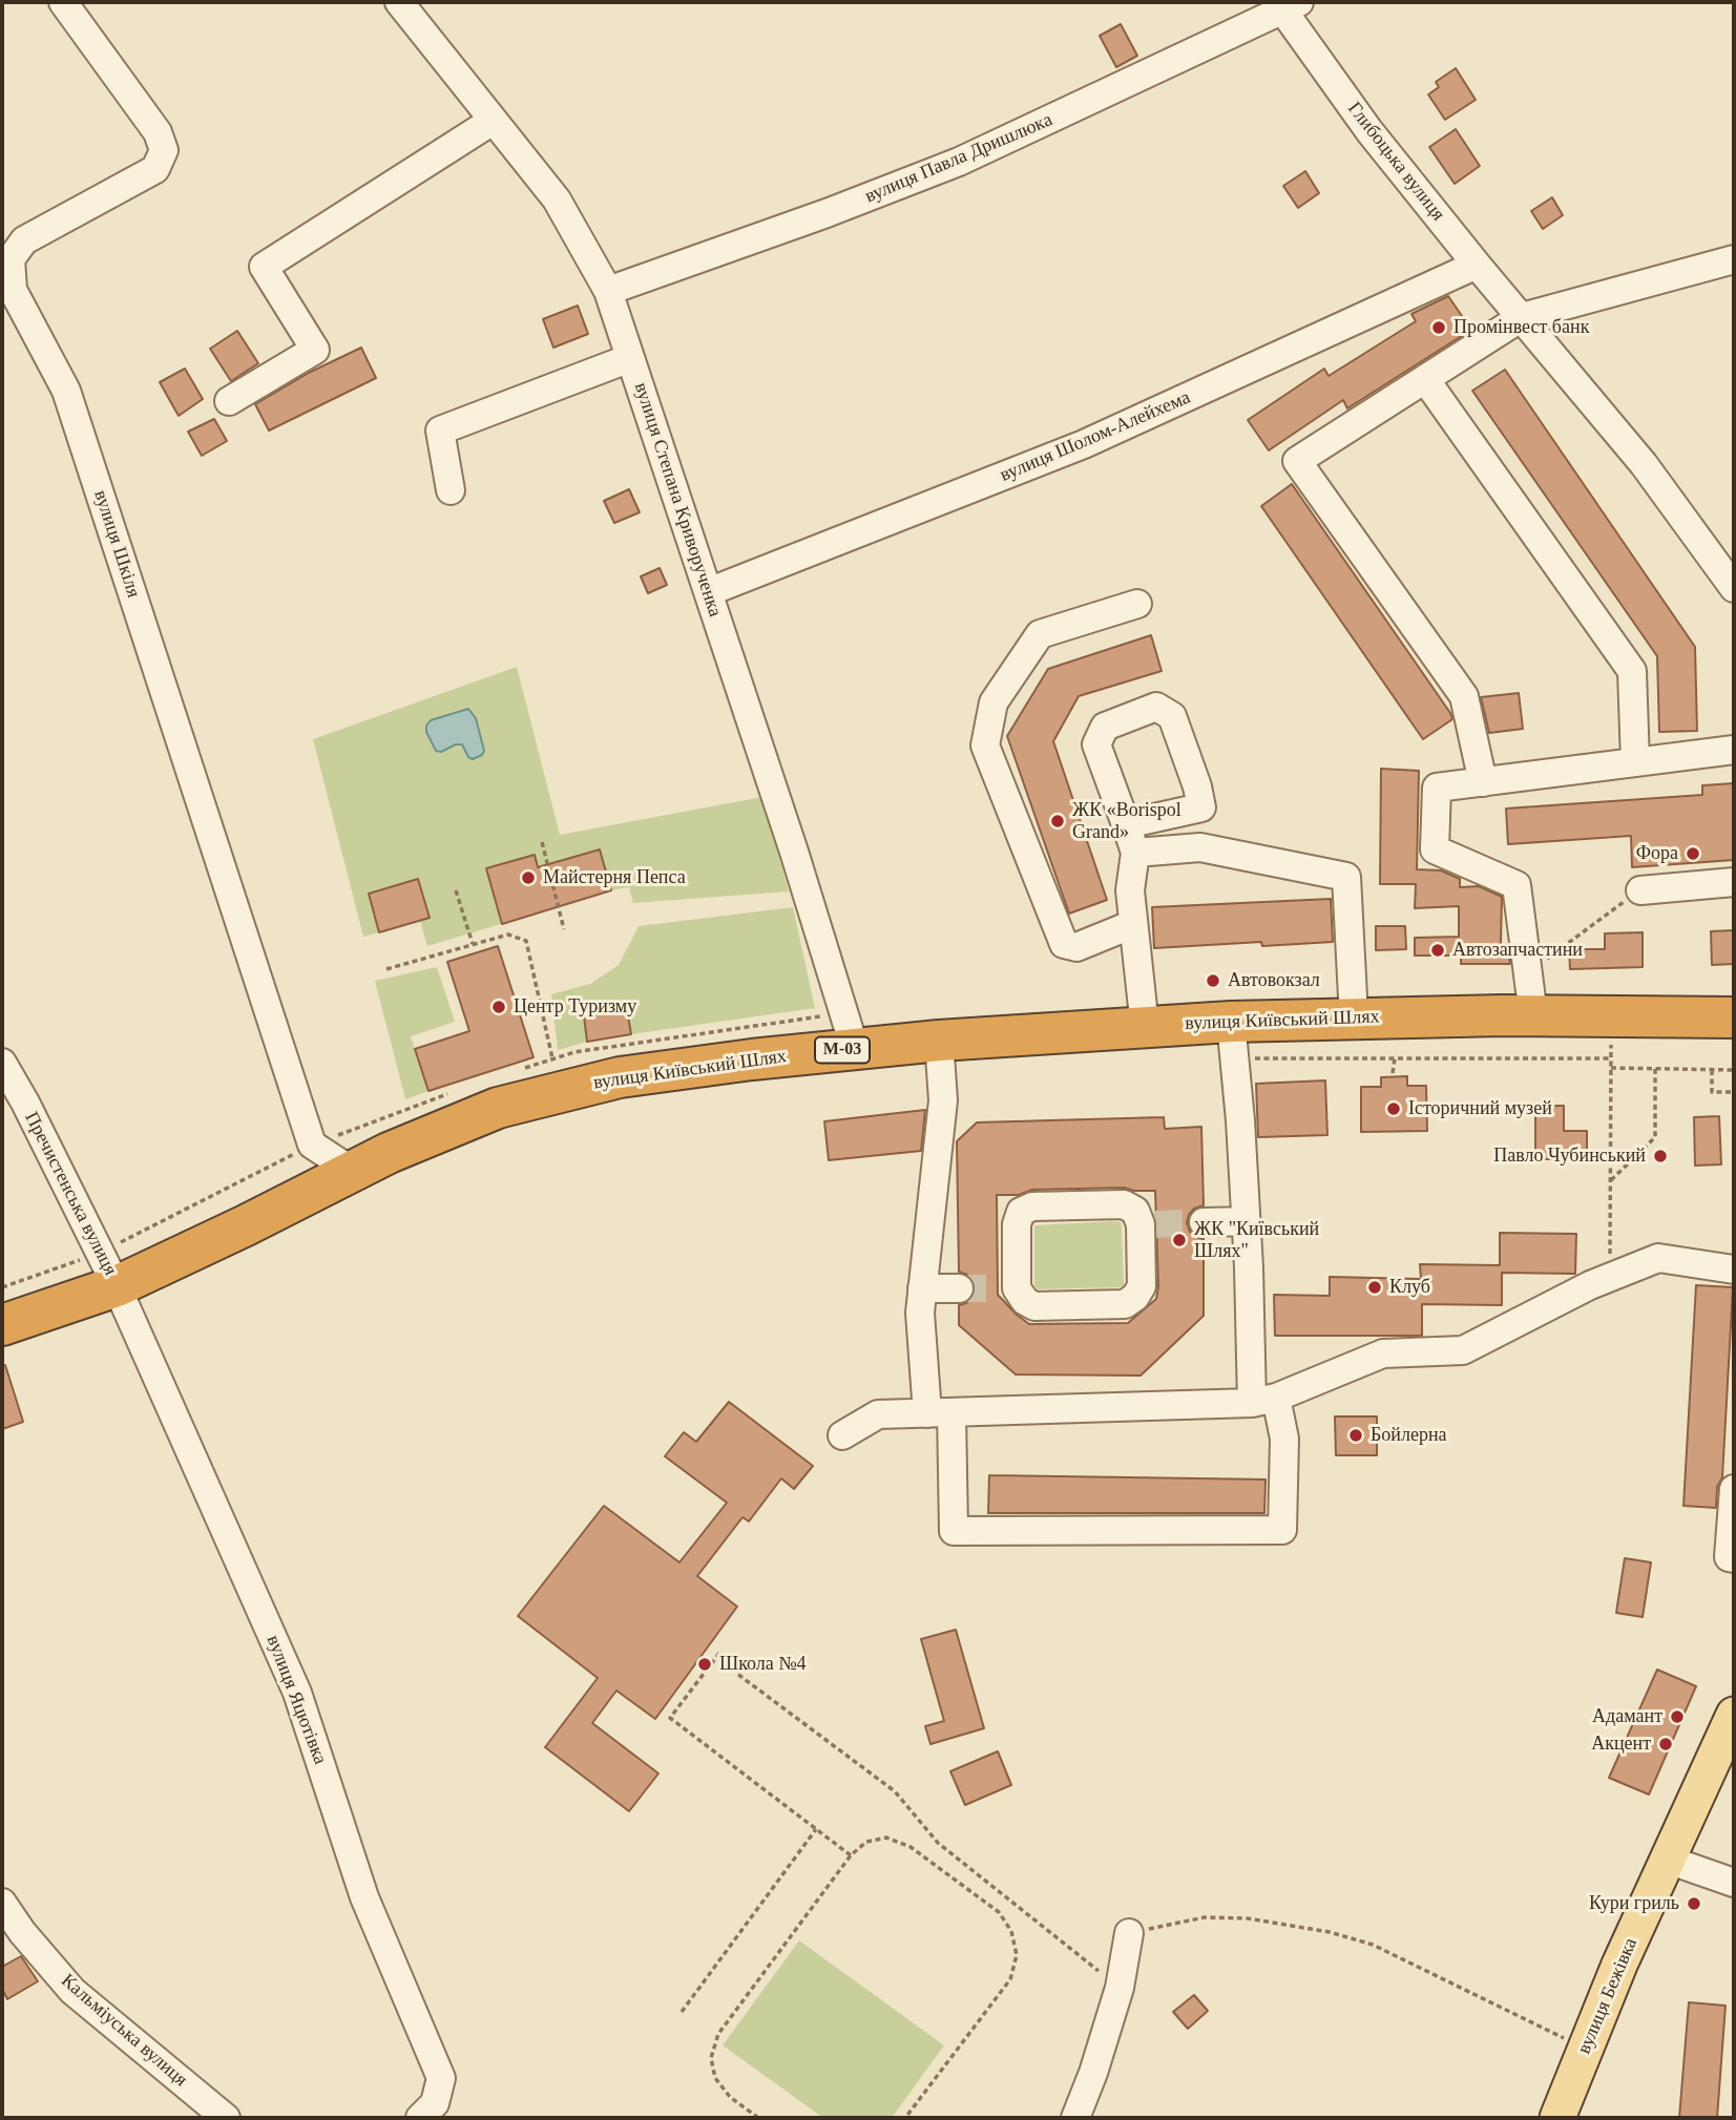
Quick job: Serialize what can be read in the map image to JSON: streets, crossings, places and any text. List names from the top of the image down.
{
  "streets": {
    "highway": ["вулиця Київський Шлях", "М-03"],
    "main road": ["вулиця Бежівка"],
    "street": [
      "вулиця Павла Дришлюка",
      "Глибоцька вулиця",
      "вулиця Шолом-Алейхема",
      "вулиця Степана Криворученка",
      "вулиця Шкіля",
      "Пречистенська вулиця",
      "вулиця Яцютівка",
      "Кальміуська вулиця"
    ]
  },
  "crossings": [
    ["вулиця Павла Дришлюка", "Глибоцька вулиця"],
    ["вулиця Павла Дришлюка", "вулиця Степана Криворученка"],
    ["Глибоцька вулиця", "вулиця Шолом-Алейхема"],
    ["вулиця Шолом-Алейхема", "вулиця Степана Криворученка"],
    ["вулиця Степана Криворученка", "вулиця Київський Шлях"],
    ["вулиця Шкіля", "вулиця Київський Шлях"],
    ["вулиця Київський Шлях", "Пречистенська вулиця"],
    ["вулиця Київський Шлях", "вулиця Яцютівка"],
    ["Пречистенська вулиця", "вулиця Яцютівка"]
  ],
  "places": [
    "Промінвест банк",
    "ЖК «Borispol Grand»",
    "Фора",
    "Майстерня Пепса",
    "Автозапчастини",
    "Автовокзал",
    "Центр Туризму",
    "Історичний музей",
    "Павло Чубинський",
    "ЖК \"Київський Шлях\"",
    "Клуб",
    "Бойлерна",
    "Школа №4",
    "Адамант",
    "Акцент",
    "Кури гриль"
  ]
}
